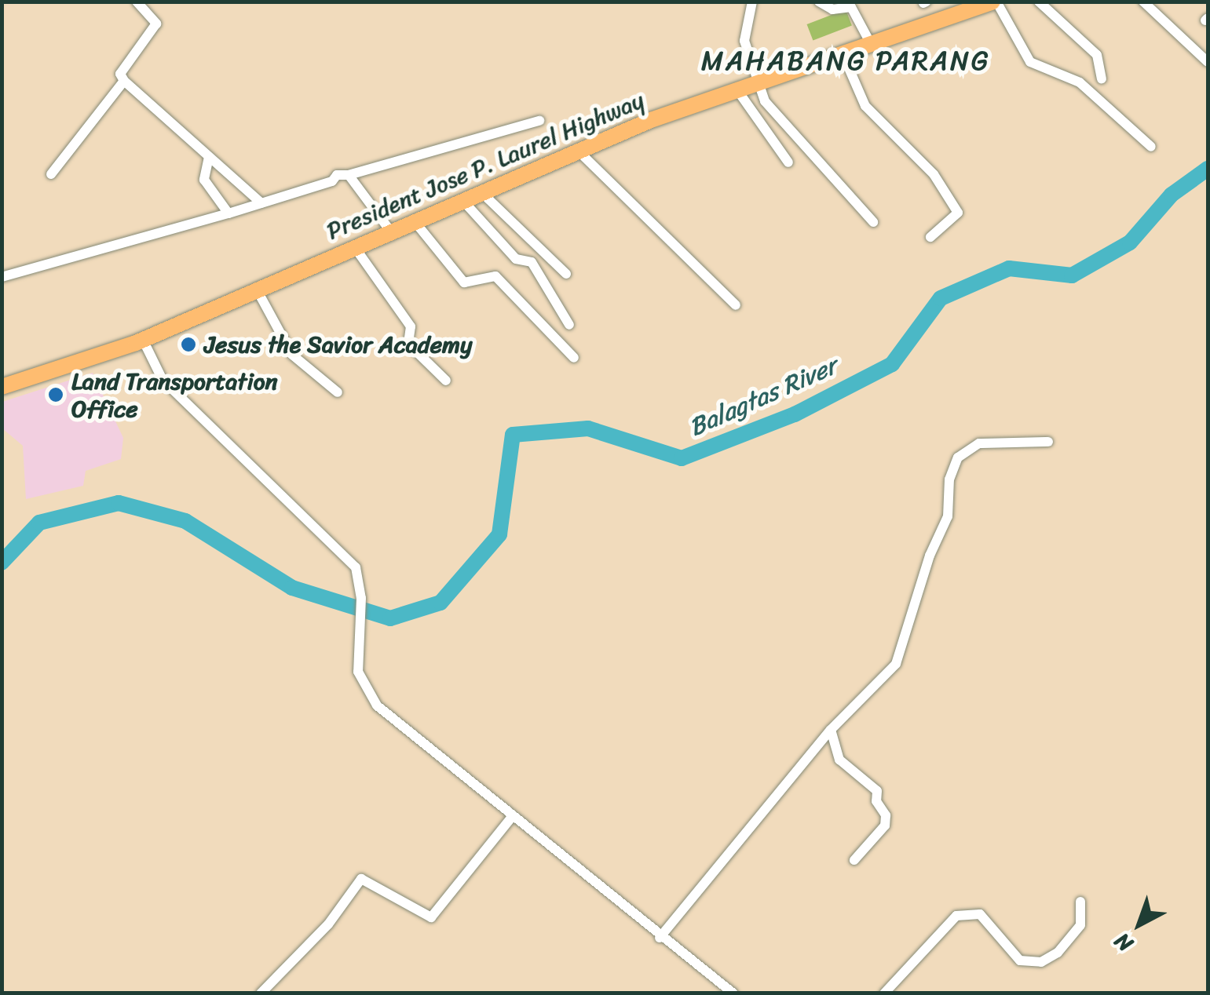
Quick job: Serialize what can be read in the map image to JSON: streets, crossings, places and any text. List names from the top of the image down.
{
  "streets": {
    "highway": ["President Jose P. Laurel Highway"]
  },
  "districts": ["MAHABANG PARANG"],
  "water": ["Balagtas River"],
  "places": ["Jesus the Savior Academy", "Land Transportation Office"],
  "north": "bottom left"
}
